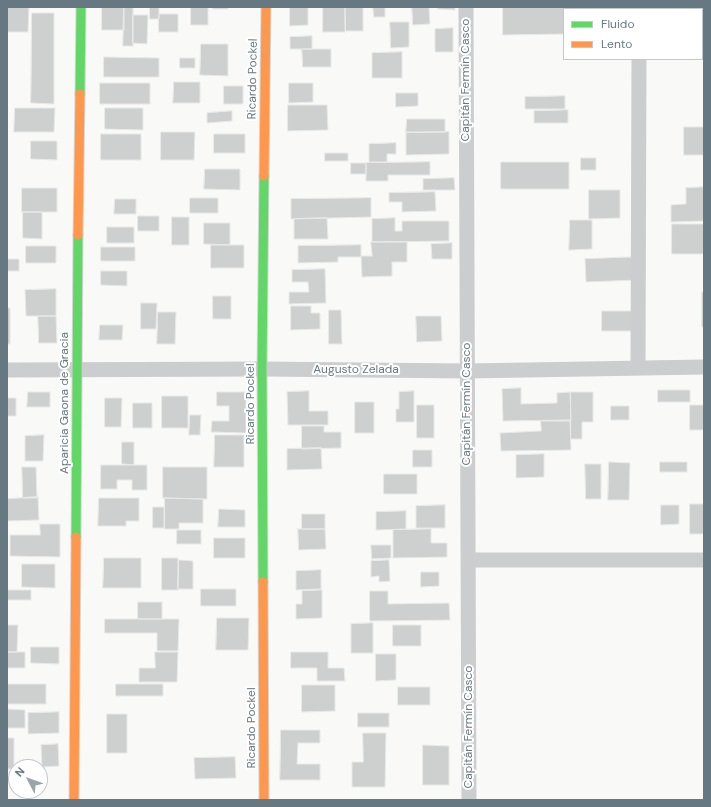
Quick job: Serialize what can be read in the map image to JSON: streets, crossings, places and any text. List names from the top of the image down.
{
  "streets": {
    "street": [
      "Ricardo Pockel",
      "Capitán Fermín Casco",
      "Augusto Zelada",
      "Aparicia Gaona de Gracia"
    ]
  },
  "crossings": [
    ["Ricardo Pockel", "Augusto Zelada"],
    ["Capitán Fermín Casco", "Augusto Zelada"],
    ["Augusto Zelada", "Aparicia Gaona de Gracia"]
  ],
  "legend": ["Fluido", "Lento"],
  "north": "top left"
}
